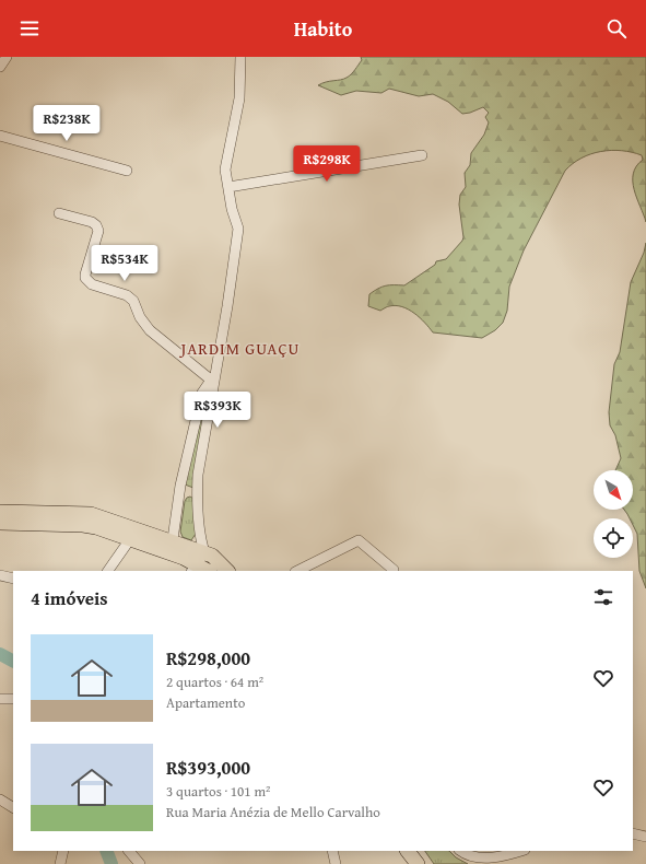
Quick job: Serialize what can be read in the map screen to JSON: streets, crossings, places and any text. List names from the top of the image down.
{
  "districts": ["JARDIM GUAÇU"],
  "north": "bottom right",
  "page": {
    "header": "Habito",
    "price": [
      "R$238K",
      "R$298K",
      "R$534K",
      "R$393K"
    ],
    "heading": "4 imóveis",
    "list": [
      {
        "name": "R$298,000",
        "note": "2 quartos · 64 m² · Apartamento"
      },
      {
        "name": "R$393,000",
        "note": "3 quartos · 101 m² · Rua Maria Anézia de Mello Carvalho"
      }
    ]
  }
}
